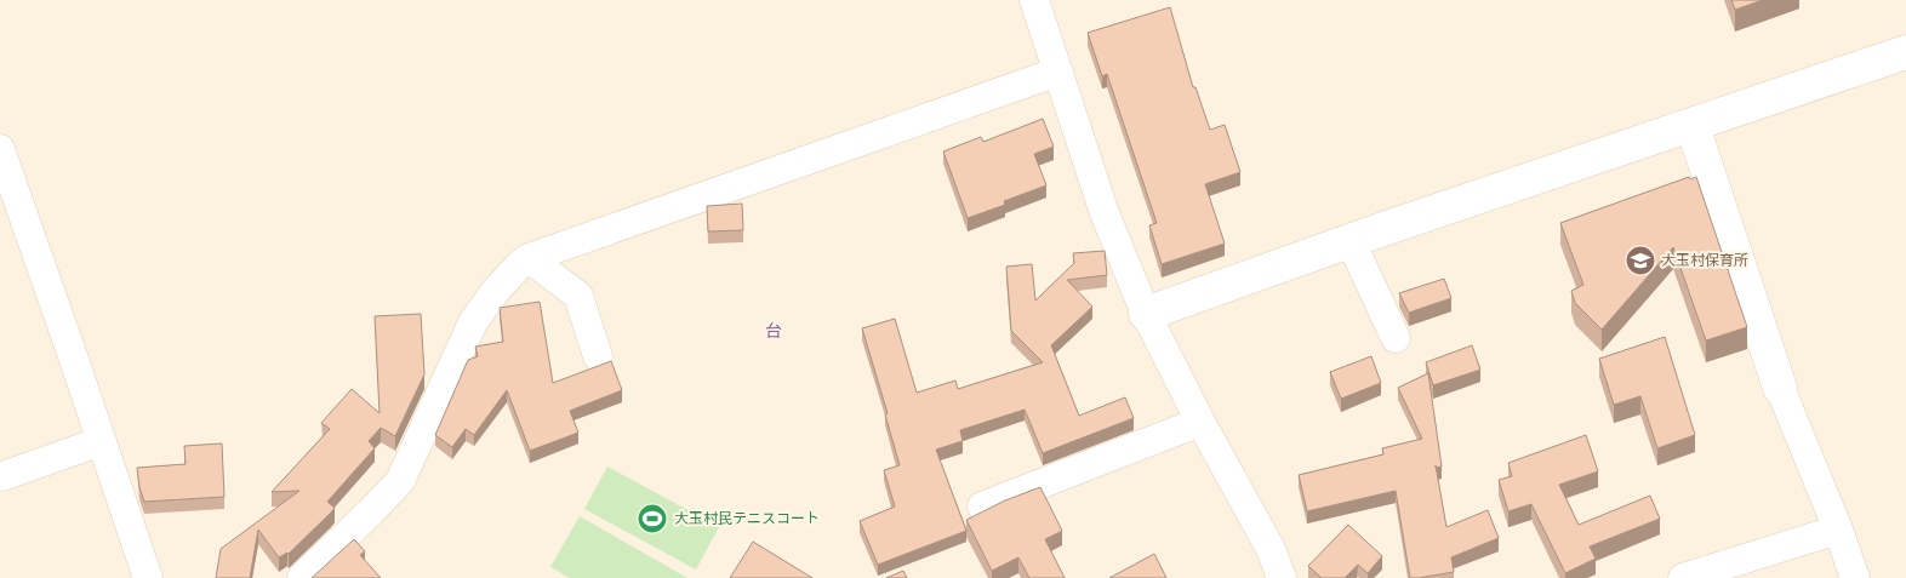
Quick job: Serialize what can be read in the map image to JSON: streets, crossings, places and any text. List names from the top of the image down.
{
  "districts": ["台"],
  "places": {
    "school or university": ["大玉村保育所"],
    "sports": ["大玉村民テニスコート"]
  }
}
